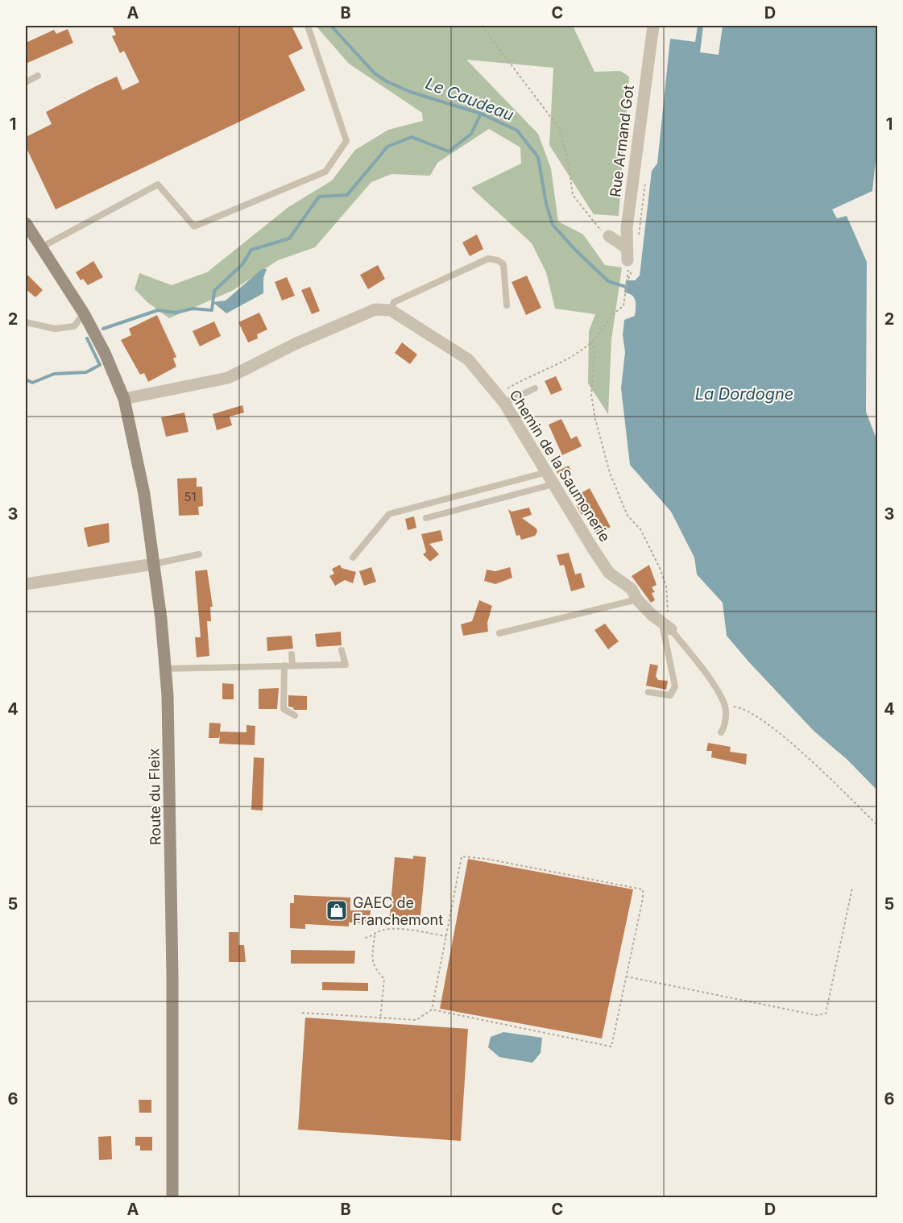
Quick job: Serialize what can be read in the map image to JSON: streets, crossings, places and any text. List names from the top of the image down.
{
  "streets": {
    "main road": ["Route du Fleix"],
    "street": ["Rue Armand Got", "Chemin de la Saumonerie"]
  },
  "water": ["Le Caudeau", "La Dordogne"],
  "places": {
    "shop": ["GAEC de Franchemont"]
  },
  "house_numbers": ["51"],
  "grid": {
    "columns": [
      "A",
      "B",
      "C",
      "D"
    ],
    "rows": [
      "1",
      "2",
      "3",
      "4",
      "5",
      "6"
    ]
  }
}
